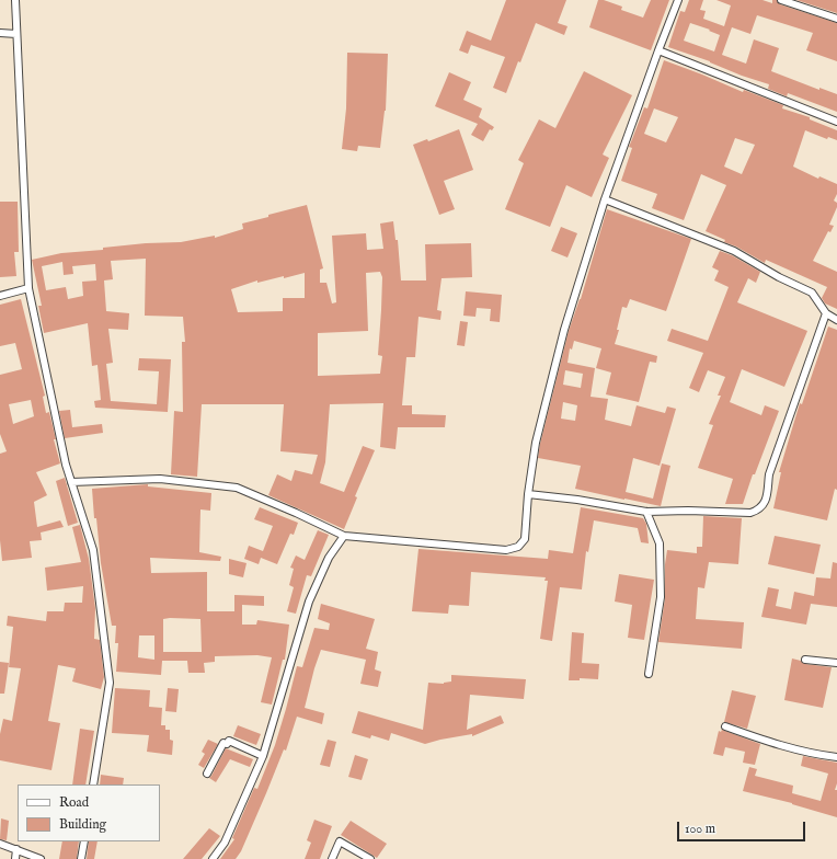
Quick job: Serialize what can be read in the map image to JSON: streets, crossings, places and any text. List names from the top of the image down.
{
  "legend": ["Road", "Building"],
  "scale_bar": "100 m"
}
